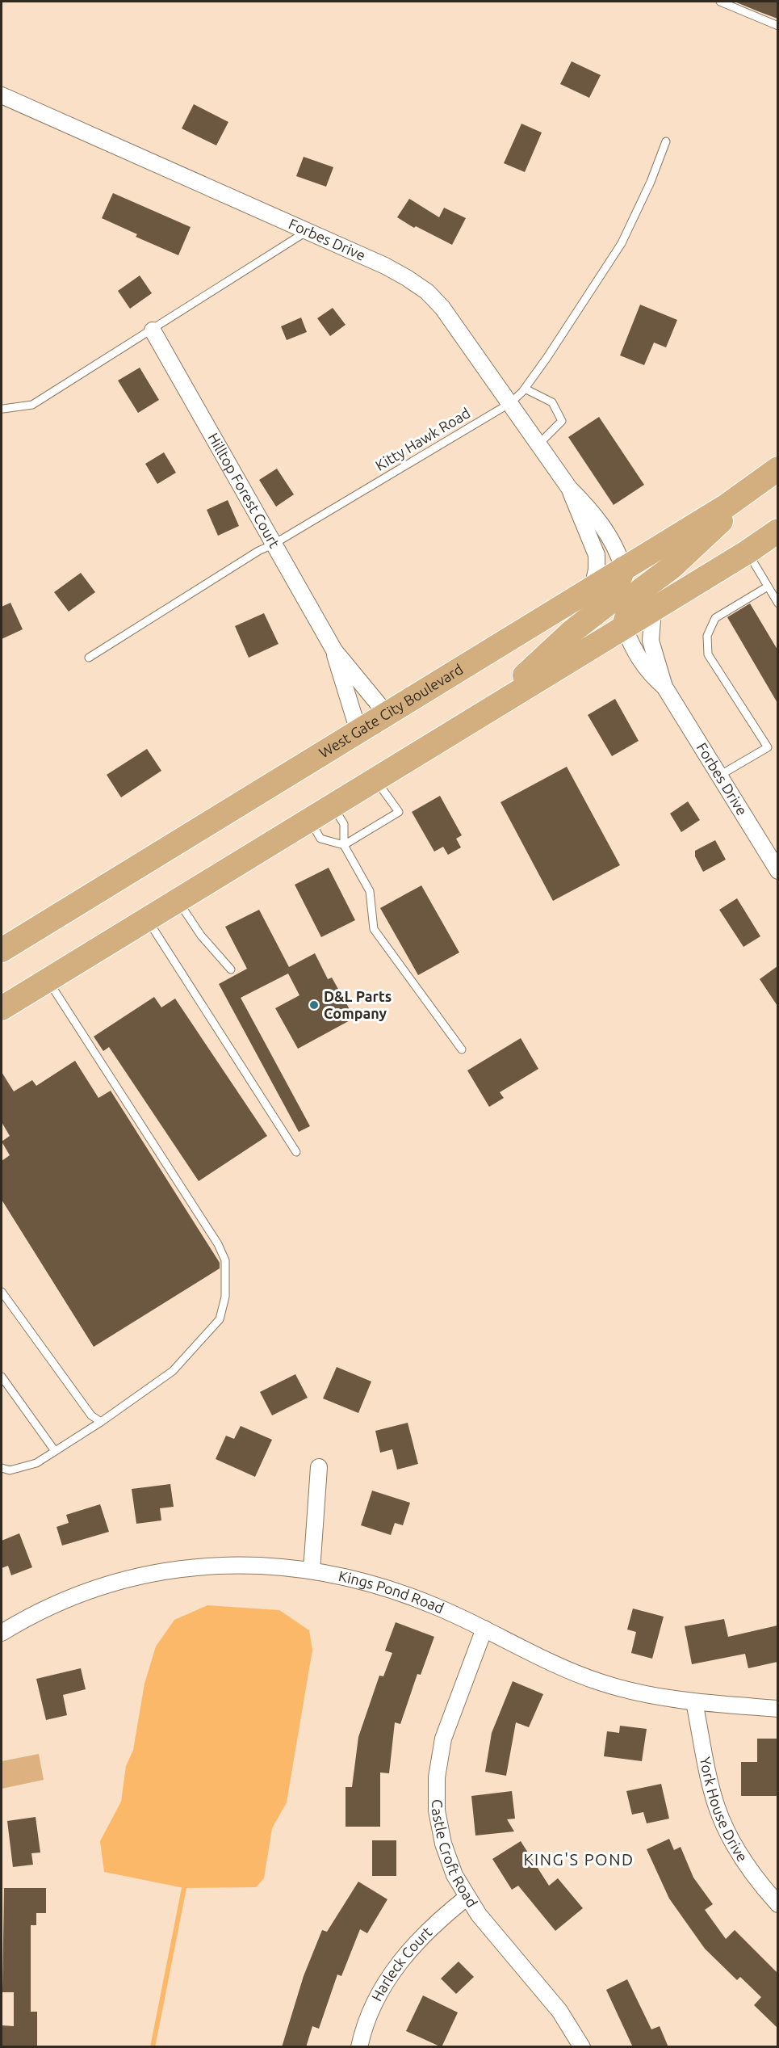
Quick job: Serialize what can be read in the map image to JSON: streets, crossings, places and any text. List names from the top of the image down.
{
  "streets": {
    "main road": ["West Gate City Boulevard"],
    "street": [
      "Forbes Drive",
      "Hilltop Forest Court",
      "Kings Pond Road",
      "York House Drive",
      "Castle Croft Road",
      "Harleck Court"
    ],
    "lane": ["Kitty Hawk Road"]
  },
  "crossings": [
    ["Forbes Drive", "Kitty Hawk Road"],
    ["Forbes Drive", "West Gate City Boulevard"],
    ["Kitty Hawk Road", "Hilltop Forest Court"],
    ["Hilltop Forest Court", "West Gate City Boulevard"],
    ["Kings Pond Road", "York House Drive"],
    ["Kings Pond Road", "Castle Croft Road"],
    ["Castle Croft Road", "Harleck Court"]
  ],
  "districts": ["KING'S POND"],
  "places": ["D&L Parts Company"]
}
